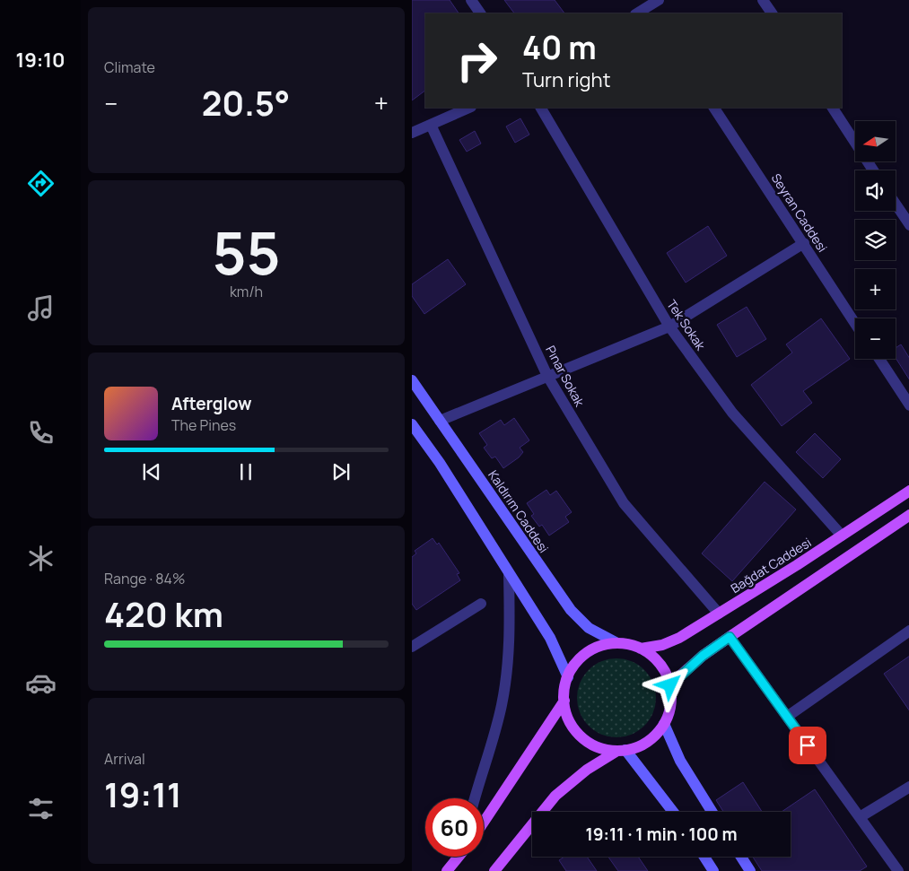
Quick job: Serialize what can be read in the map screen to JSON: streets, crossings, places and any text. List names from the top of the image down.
{
  "streets": {
    "main road": ["Bağdat Caddesi"],
    "street": [
      "Seyran Caddesi",
      "Tek Sokak",
      "Pınar Sokak",
      "Kaldırım Caddesi"
    ]
  },
  "crossings": [
    ["Tek Sokak", "Bağdat Caddesi"],
    ["Pınar Sokak", "Bağdat Caddesi"],
    ["Kaldırım Caddesi", "Bağdat Caddesi"]
  ],
  "north": "left",
  "page": {
    "tabs": "19:10",
    "tile": [
      "Climate",
      ["55", "km/h"],
      ["Range · 84%", "420 km"],
      ["Arrival", "19:11"]
    ],
    "turn": ["40 m", "Turn right"],
    "heat": ["−", "20.5°", "+"],
    "map_buttons": ["+", "−"],
    "song": ["Afterglow", "The Pines"],
    "limit": "60",
    "trip": "19:11 · 1 min · 100 m"
  }
}
